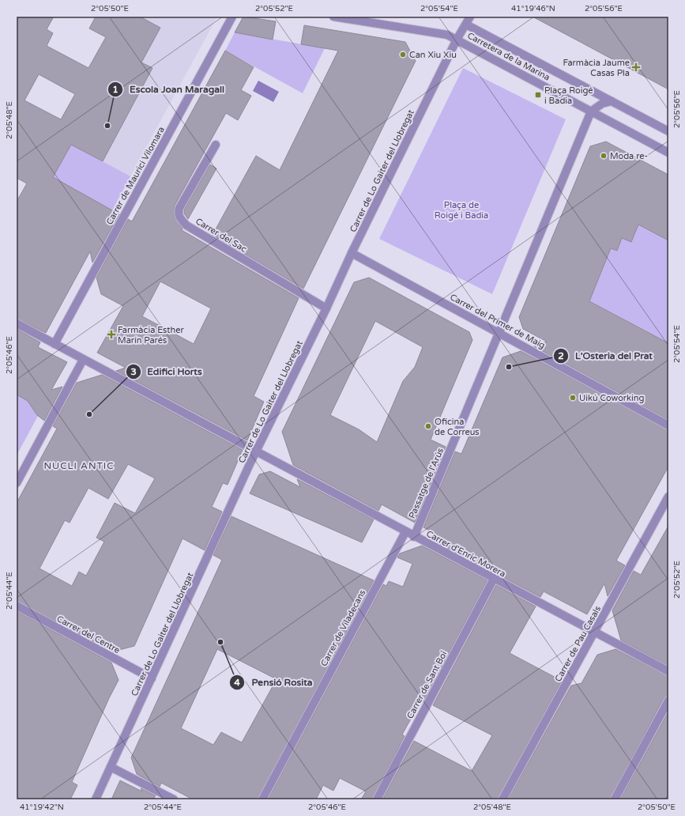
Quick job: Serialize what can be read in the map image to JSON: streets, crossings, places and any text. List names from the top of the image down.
{
  "streets": {
    "street": [
      "Carretera de la Marina",
      "Carrer de Lo Gaiter del Llobregat",
      "Carrer de Maurici Vilomara",
      "Carrer del Sac",
      "Carrer del Primer de Maig",
      "Passatge de l'Arús",
      "Carrer d'Enric Morera",
      "Carrer de Viladecans",
      "Carrer del Centre",
      "Carrer de Pau Casals",
      "Carrer de Sant Boi"
    ]
  },
  "crossings": [
    ["Carretera de la Marina", "Carrer de Lo Gaiter del Llobregat"],
    ["Carrer de Lo Gaiter del Llobregat", "Carrer del Sac"],
    ["Carrer de Lo Gaiter del Llobregat", "Carrer del Primer de Maig"],
    ["Carrer de Lo Gaiter del Llobregat", "Carrer d'Enric Morera"],
    ["Carrer de Lo Gaiter del Llobregat", "Carrer del Centre"],
    ["Carrer de Maurici Vilomara", "Carrer d'Enric Morera"],
    ["Carrer del Primer de Maig", "Passatge de l'Arús"],
    ["Passatge de l'Arús", "Carrer d'Enric Morera"],
    ["Carrer d'Enric Morera", "Carrer de Viladecans"],
    ["Carrer d'Enric Morera", "Carrer de Pau Casals"],
    ["Carrer d'Enric Morera", "Carrer de Sant Boi"]
  ],
  "districts": ["NUCLI ANTIC"],
  "parks": ["Plaça de Roigé i Badia"],
  "places": {
    "other": [
      "Can Xiu Xiu",
      "Escola Joan Maragall",
      "Moda re-",
      "L'Osteria del Prat",
      "Uikú Coworking",
      "Edifici Horts",
      "Oficina de Correus",
      "Pensió Rosita"
    ],
    "health": ["Farmàcia Jaume Casas Pla", "Farmàcia Esther Marín Parés"],
    "transit": ["Plaça Roigé i Badia"]
  },
  "coordinates": [
    "2°05'50\"E",
    "2°05'52\"E",
    "2°05'54\"E",
    "41°19'46\"N",
    "2°05'56\"E",
    "2°05'48\"E",
    "2°05'46\"E",
    "2°05'44\"E",
    "41°19'42\"N"
  ]
}
